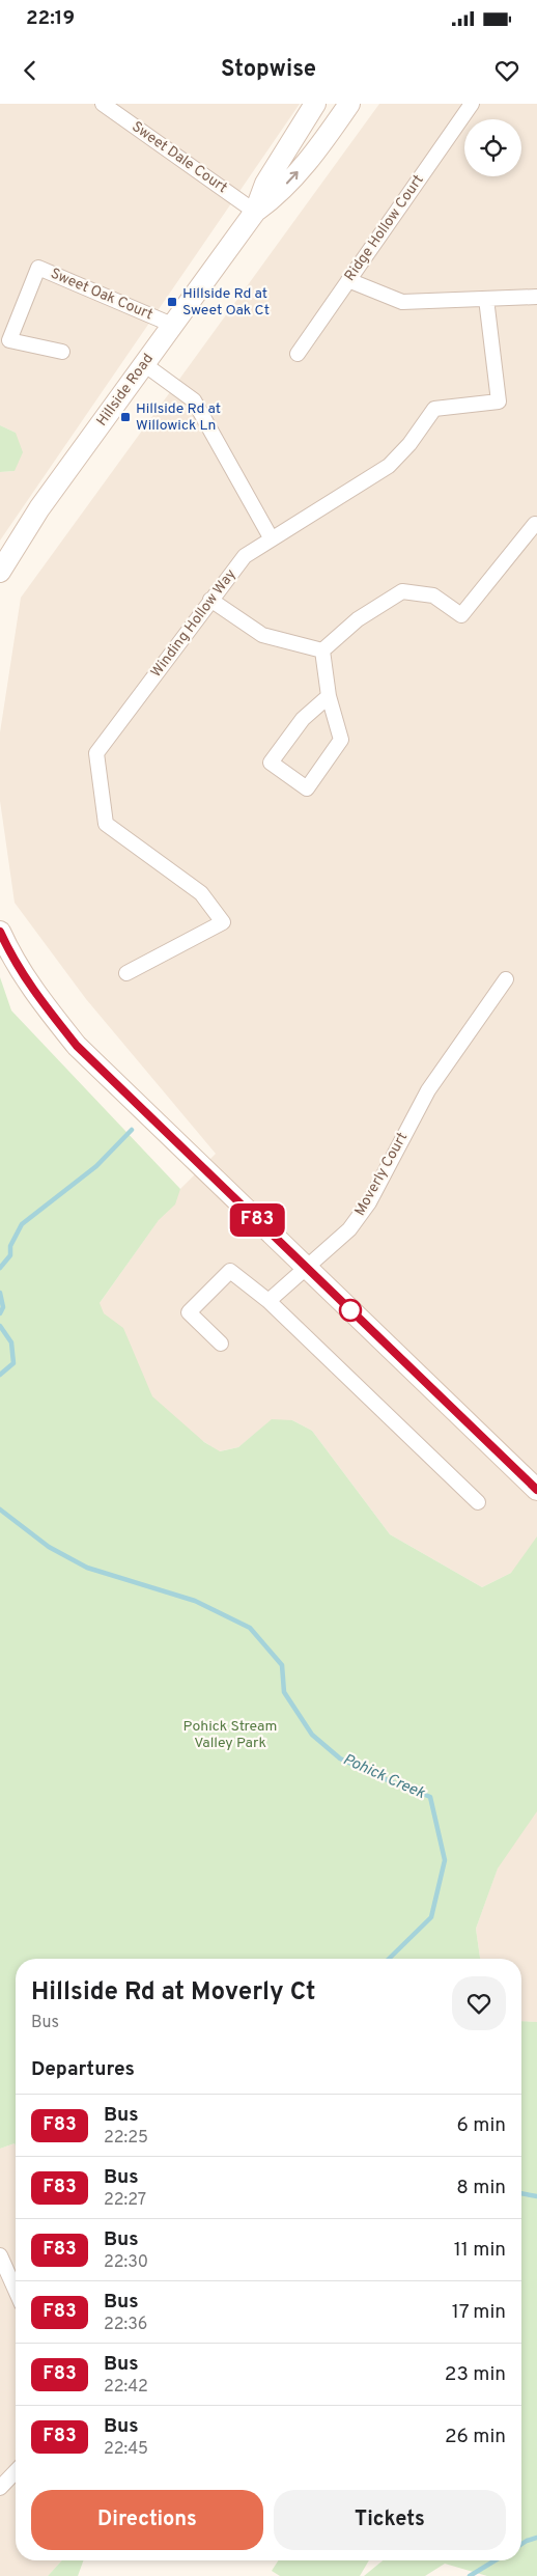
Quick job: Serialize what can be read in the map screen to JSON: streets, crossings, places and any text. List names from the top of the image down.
{
  "streets": {
    "street": [
      "Sweet Dale Court",
      "Ridge Hollow Court",
      "Sweet Oak Court",
      "Hillside Road",
      "Winding Hollow Way",
      "Moverly Court"
    ]
  },
  "crossings": [
    ["Sweet Dale Court", "Hillside Road"],
    ["Sweet Oak Court", "Hillside Road"]
  ],
  "water": ["Pohick Creek"],
  "parks": ["Pohick Stream Valley Park"],
  "places": {
    "transit": ["Hillside Rd at Sweet Oak Ct", "Hillside Rd at Willowick Ln"]
  },
  "lines": ["bus line F83"],
  "page": {
    "status": "22:19",
    "header": "Stopwise",
    "on_map": "F83",
    "heading": [
      ["Hillside Rd at Moverly Ct", "Bus"],
      "Departures"
    ],
    "list": [
      {
        "mark": "F83",
        "name": "Bus",
        "note": "22:25",
        "value": "6 min"
      },
      {
        "mark": "F83",
        "name": "Bus",
        "note": "22:27",
        "value": "8 min"
      },
      {
        "mark": "F83",
        "name": "Bus",
        "note": "22:30",
        "value": "11 min"
      },
      {
        "mark": "F83",
        "name": "Bus",
        "note": "22:36",
        "value": "17 min"
      },
      {
        "mark": "F83",
        "name": "Bus",
        "note": "22:42",
        "value": "23 min"
      },
      {
        "mark": "F83",
        "name": "Bus",
        "note": "22:45",
        "value": "26 min"
      }
    ],
    "buttons": ["Directions", "Tickets"]
  }
}
